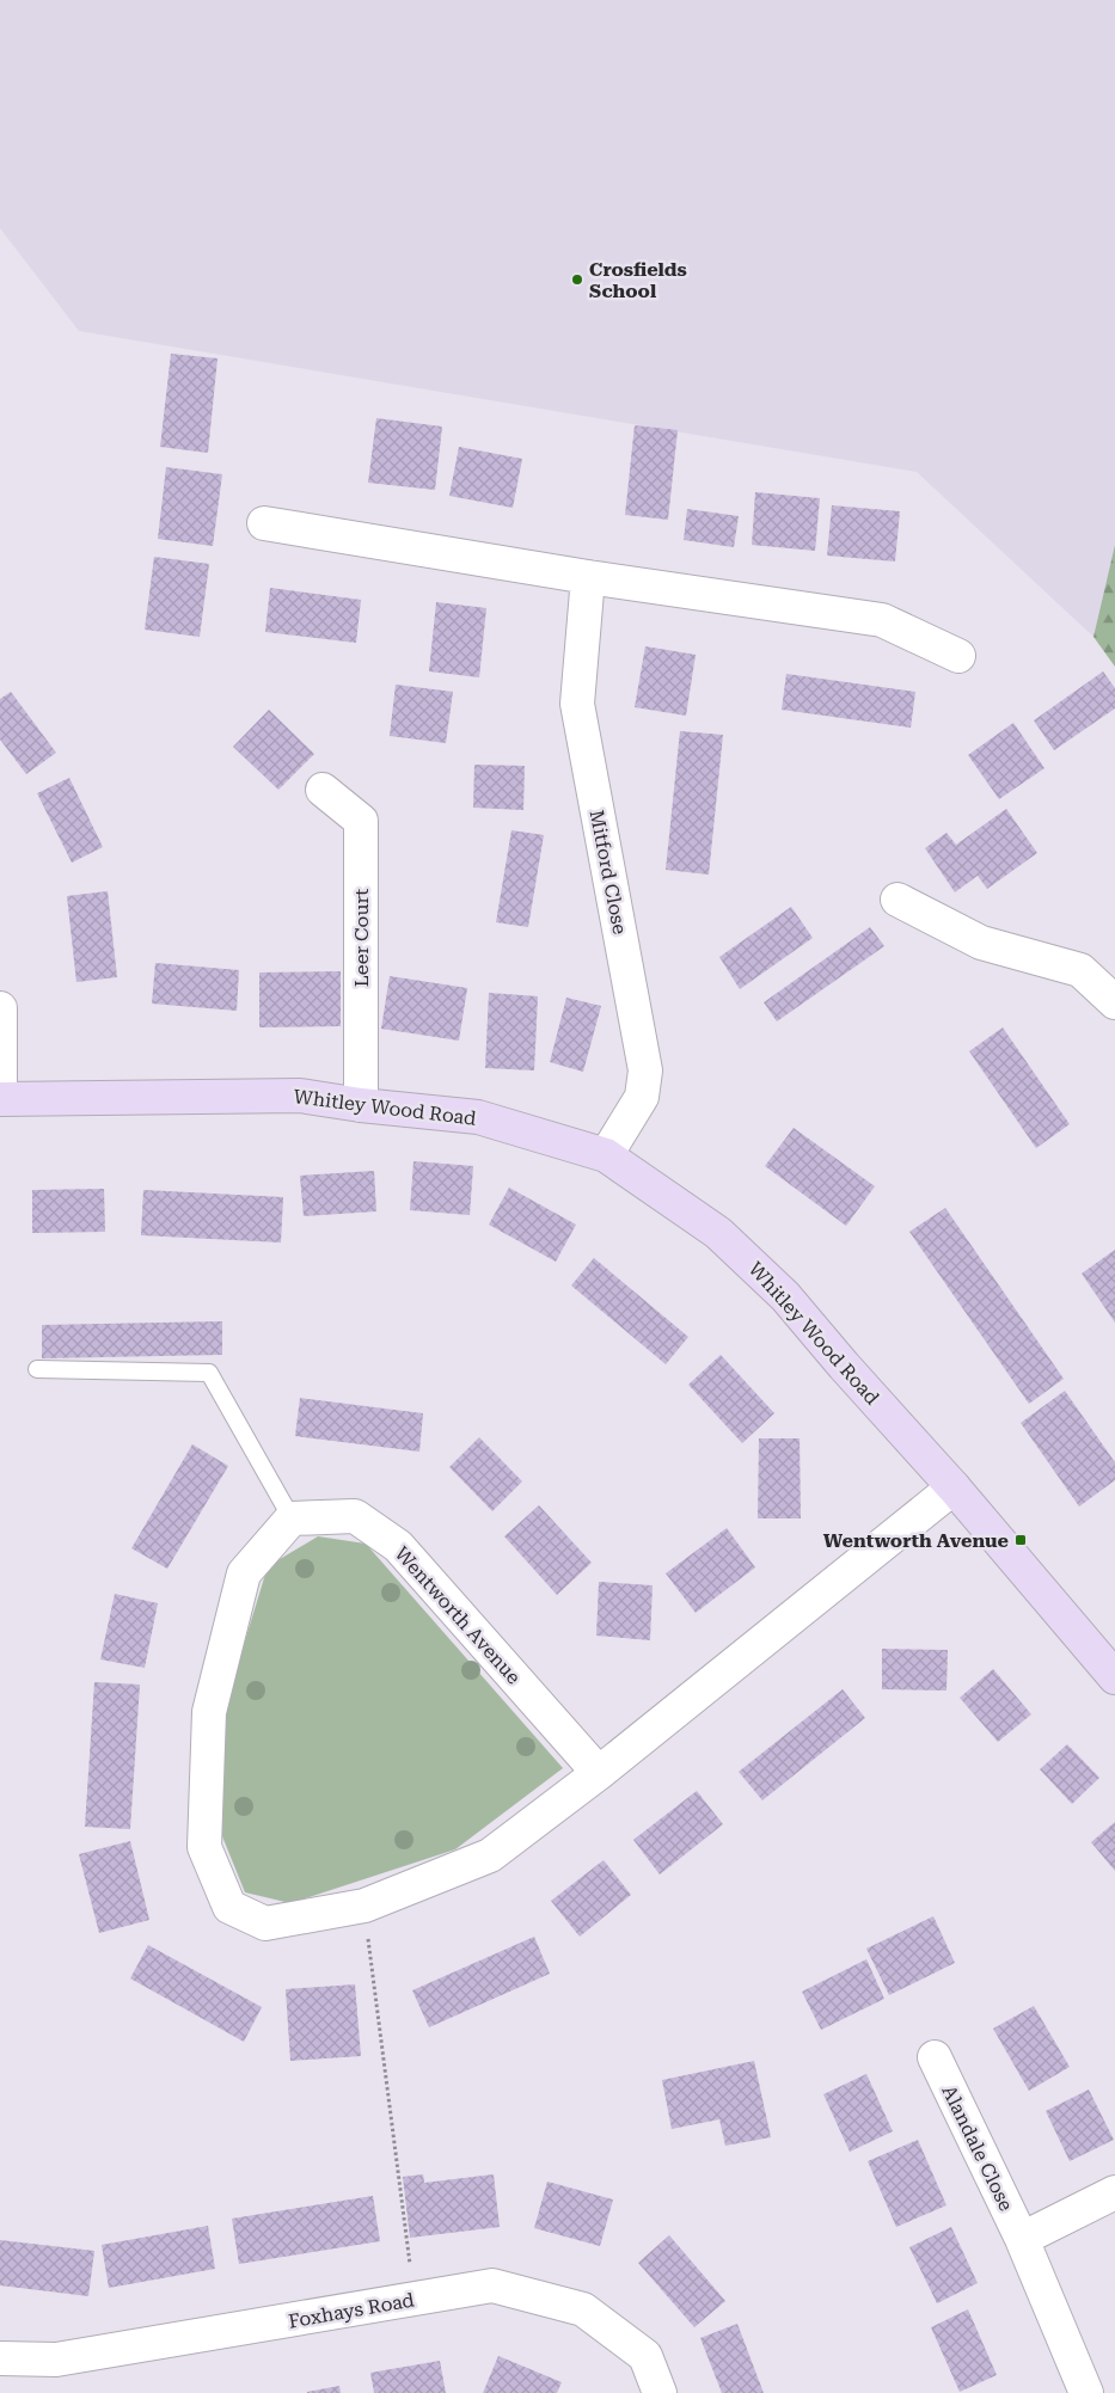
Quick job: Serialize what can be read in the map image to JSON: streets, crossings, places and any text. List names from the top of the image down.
{
  "streets": {
    "street": [
      "Mitford Close",
      "Leer Court",
      "Whitley Wood Road",
      "Wentworth Avenue",
      "Alandale Close",
      "Foxhays Road"
    ]
  },
  "crossings": [
    ["Mitford Close", "Whitley Wood Road"],
    ["Leer Court", "Whitley Wood Road"]
  ],
  "places": {
    "other": ["Crosfields School"],
    "transit": ["Wentworth Avenue"]
  }
}
